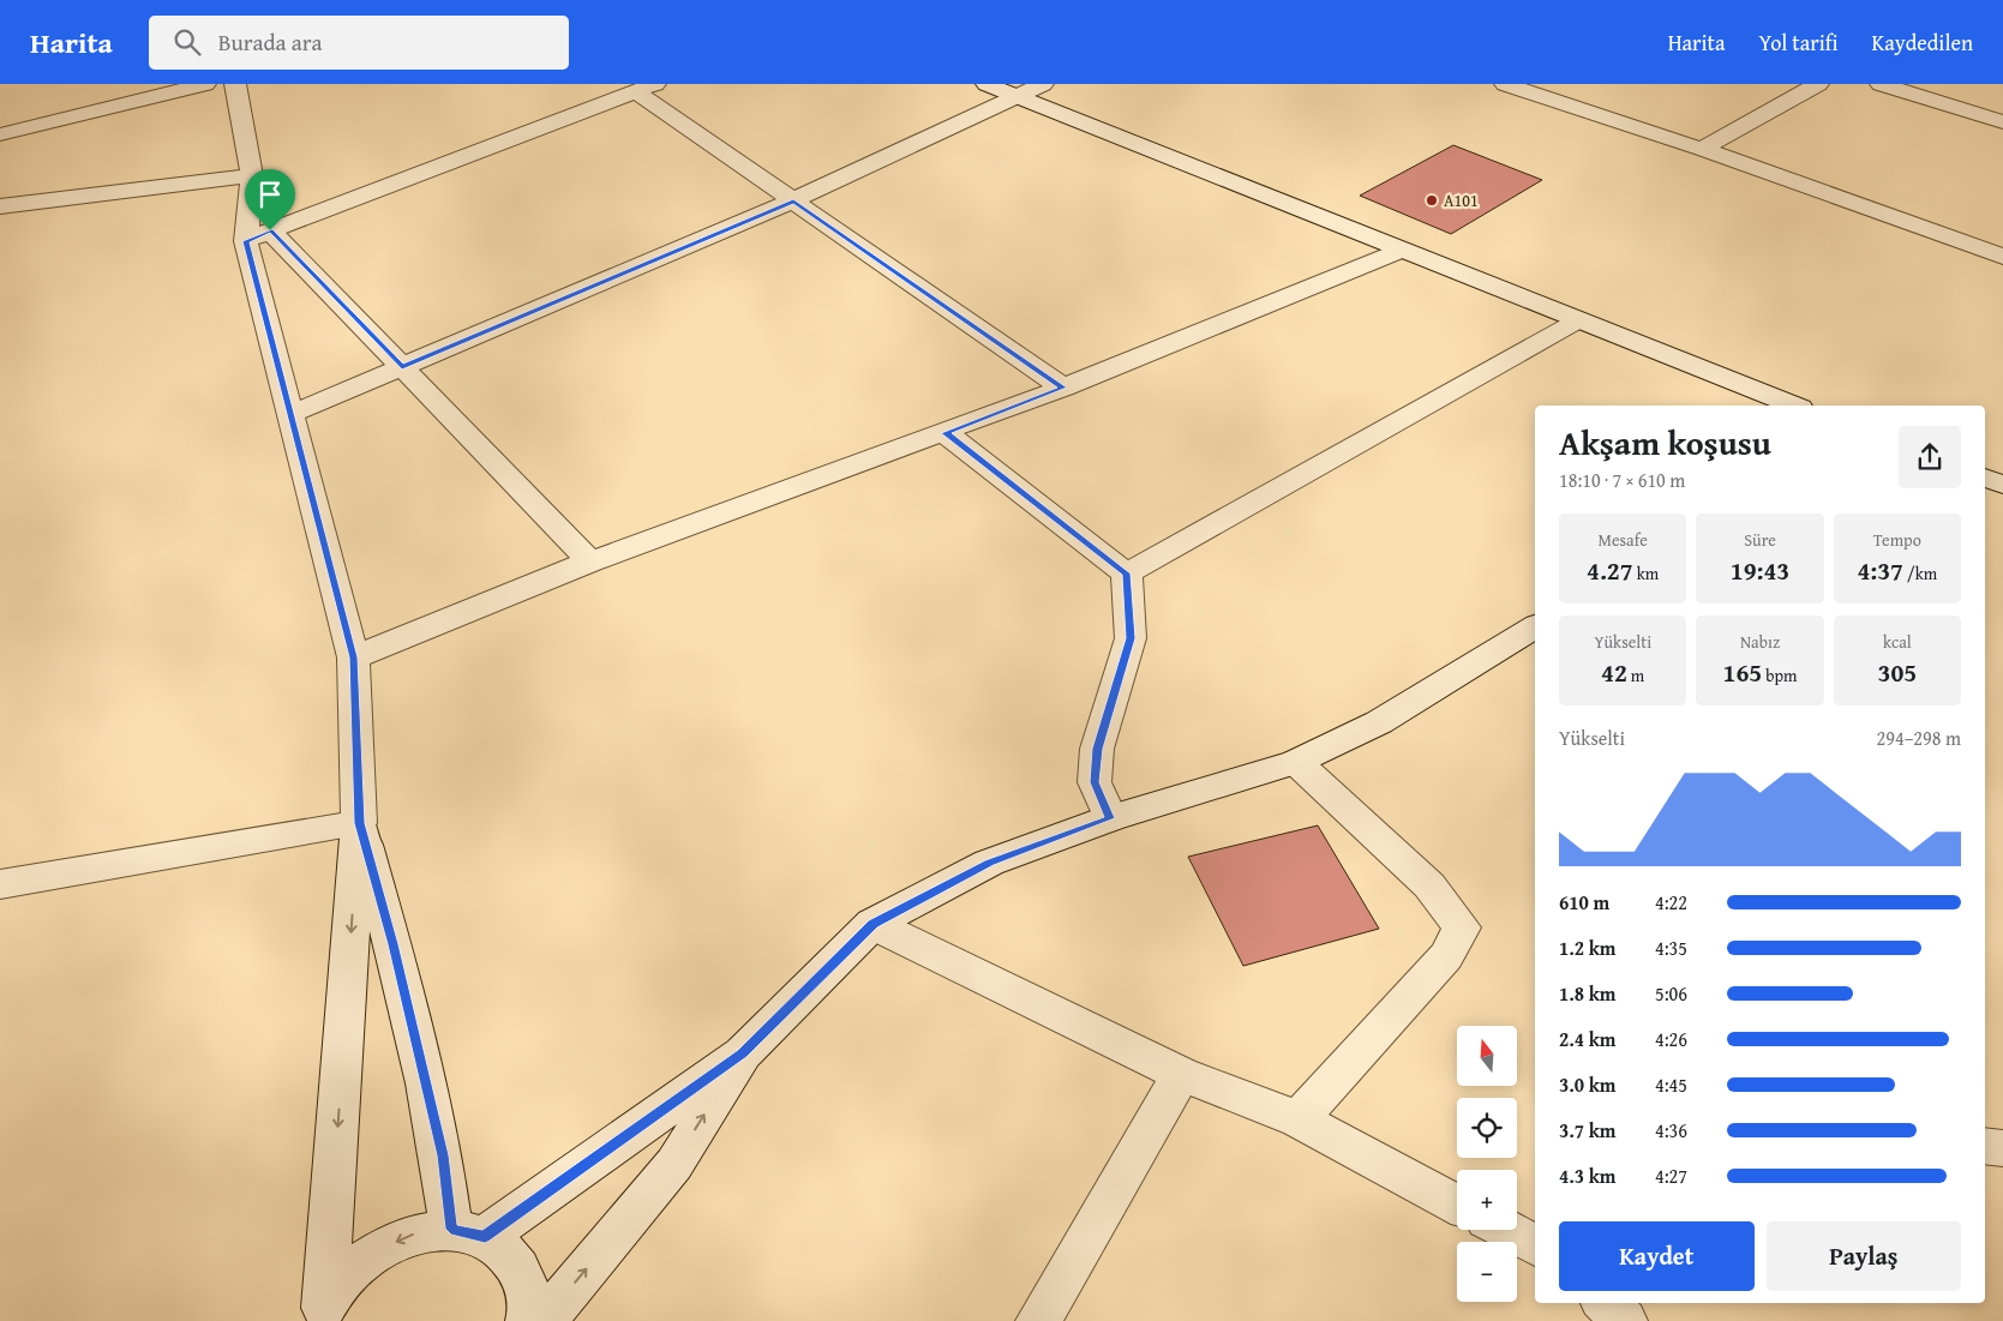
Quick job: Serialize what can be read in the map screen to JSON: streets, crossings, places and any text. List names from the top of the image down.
{
  "places": ["A101"],
  "north": "top",
  "page": {
    "header": "Harita",
    "search": "Burada ara",
    "nav": ["Harita", "Yol tarifi", "Kaydedilen"],
    "heading": ["Akşam koşusu", "18:10 · 7 × 610 m"],
    "stats": [
      ["Mesafe", "4.27 km"],
      ["Süre", "19:43"],
      ["Tempo", "4:37 /km"],
      ["Yükselti", "42 m"],
      ["Nabız", "165 bpm"],
      ["kcal", "305"]
    ],
    "chart": ["Yükselti", "294–298 m"],
    "list": [
      {
        "name": "610 m",
        "note": "4:22"
      },
      {
        "name": "1.2 km",
        "note": "4:35"
      },
      {
        "name": "1.8 km",
        "note": "5:06"
      },
      {
        "name": "2.4 km",
        "note": "4:26"
      },
      {
        "name": "3.0 km",
        "note": "4:45"
      },
      {
        "name": "3.7 km",
        "note": "4:36"
      },
      {
        "name": "4.3 km",
        "note": "4:27"
      }
    ],
    "map_buttons": ["+", "−"],
    "buttons": ["Kaydet", "Paylaş"]
  }
}
